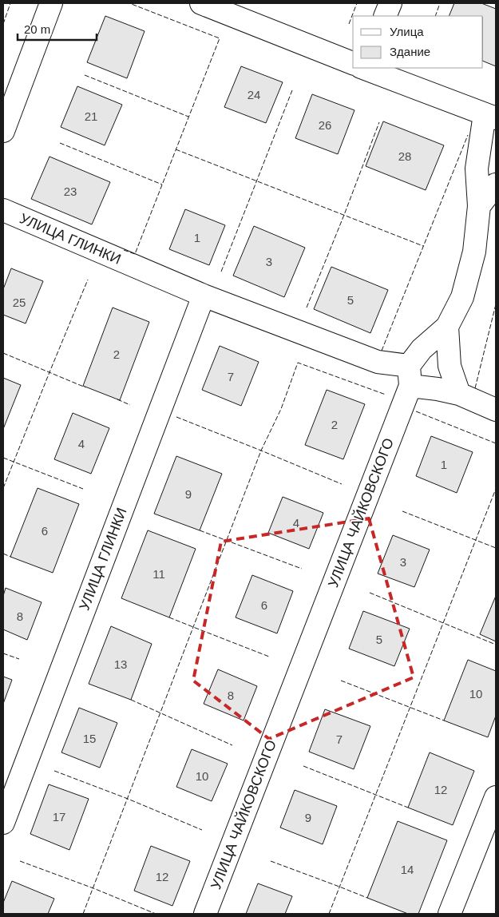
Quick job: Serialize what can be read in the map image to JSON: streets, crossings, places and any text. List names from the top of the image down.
{
  "streets": {
    "street": ["УЛИЦА ГЛИНКИ", "УЛИЦА ЧАЙКОВСКОГО"]
  },
  "crossings": [
    ["УЛИЦА ГЛИНКИ", "УЛИЦА ЧАЙКОВСКОГО"]
  ],
  "house_numbers": [
    "24",
    "21",
    "26",
    "28",
    "23",
    "1",
    "3",
    "5",
    "25",
    "2",
    "7",
    "2",
    "4",
    "1",
    "9",
    "4",
    "6",
    "3",
    "11",
    "6",
    "8",
    "5",
    "13",
    "10",
    "8",
    "15",
    "7",
    "10",
    "12",
    "17",
    "9",
    "14",
    "12"
  ],
  "legend": ["Улица", "Здание"],
  "scale_bar": "20 m"
}
